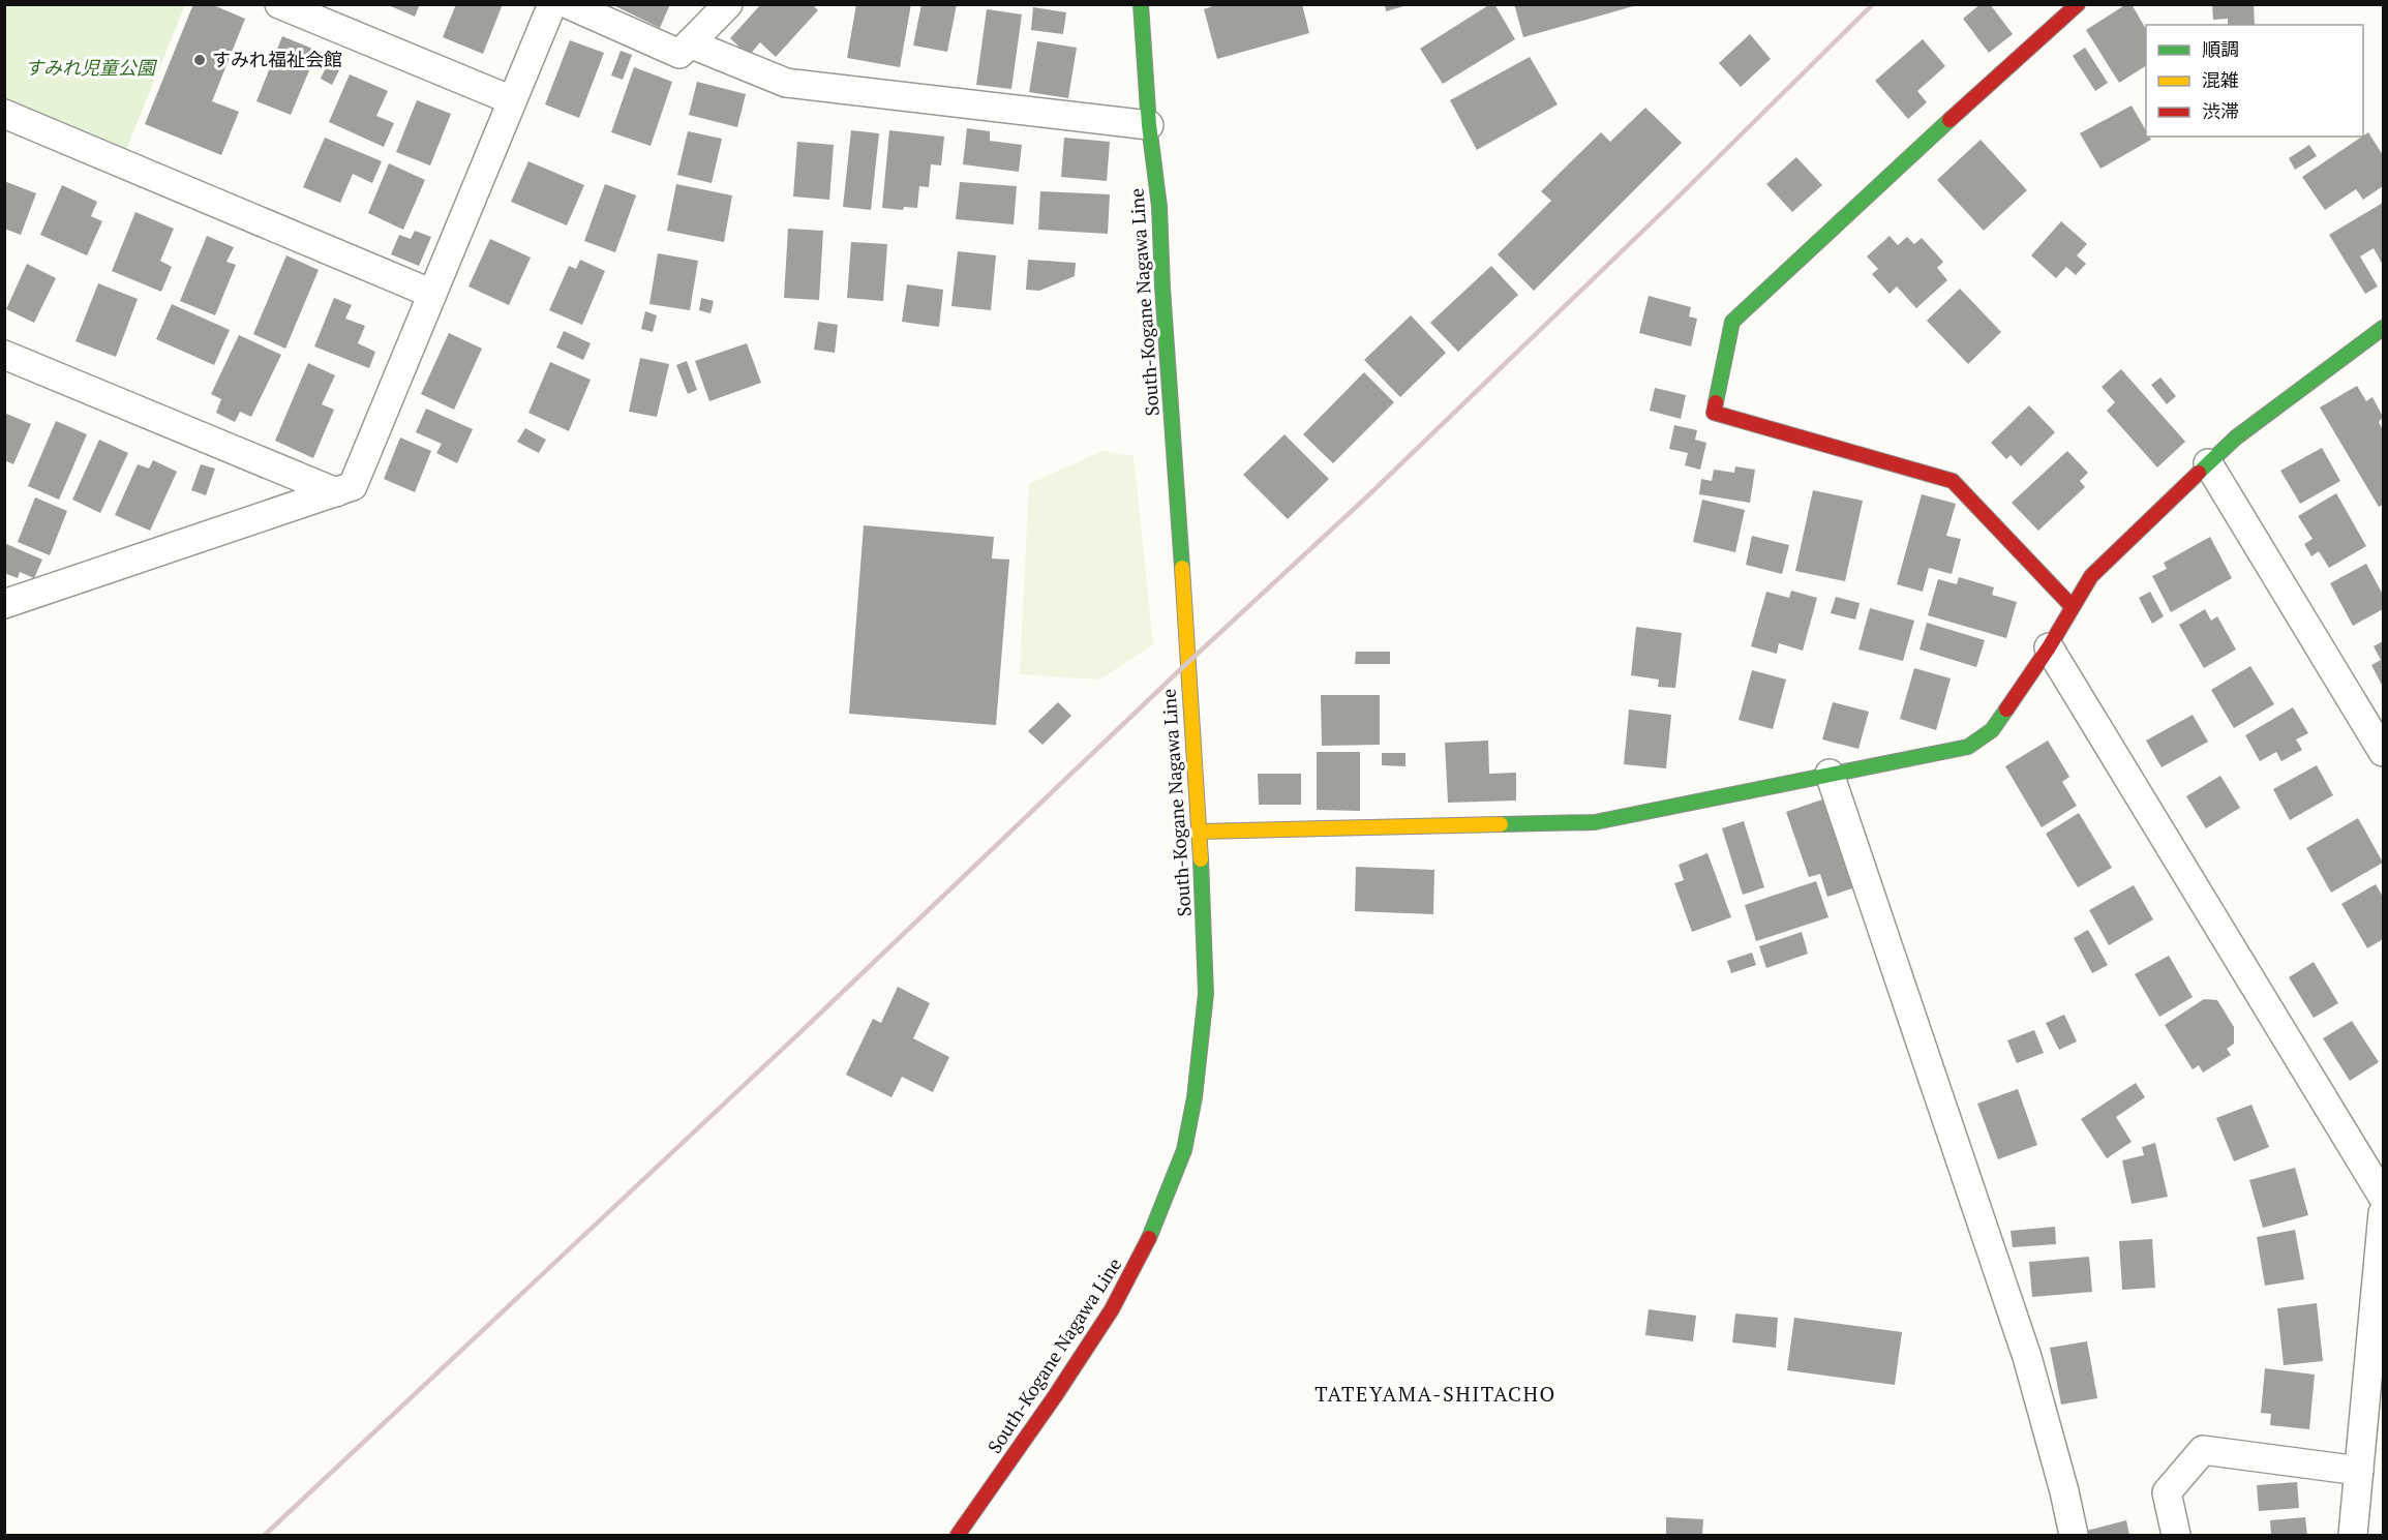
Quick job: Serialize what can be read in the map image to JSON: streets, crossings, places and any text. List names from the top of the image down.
{
  "streets": {
    "street": ["South-Kogane Nagawa Line"]
  },
  "districts": ["TATEYAMA-SHITACHO"],
  "parks": ["すみれ児童公園"],
  "places": ["すみれ福祉会館"],
  "legend": ["順調", "混雑", "渋滞"]
}
